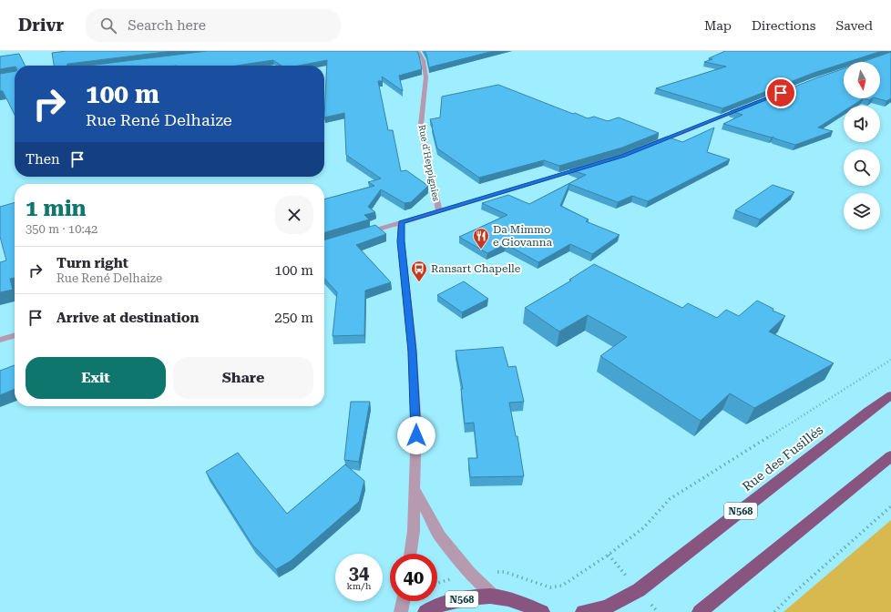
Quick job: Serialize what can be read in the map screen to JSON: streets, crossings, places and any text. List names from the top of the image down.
{
  "streets": {
    "highway": ["Rue des Fusillés", "N568"],
    "street": ["Rue d'Heppignies"]
  },
  "places": {
    "restaurant": ["Da Mimmo e Giovanna"],
    "bus stop": ["Ransart Chapelle"]
  },
  "north": "bottom",
  "page": {
    "header": "Drivr",
    "search": "Search here",
    "nav": ["Map", "Directions", "Saved"],
    "turn": ["100 m", "Rue René Delhaize"],
    "then": "Then",
    "heading": ["1 min", "350 m · 10:42"],
    "list": [
      {
        "name": "Turn right",
        "note": "Rue René Delhaize",
        "value": "100 m"
      },
      {
        "name": "Arrive at destination",
        "value": "250 m"
      }
    ],
    "buttons": ["Exit", "Share"],
    "speed": "34 km/h",
    "limit": "40"
  }
}
